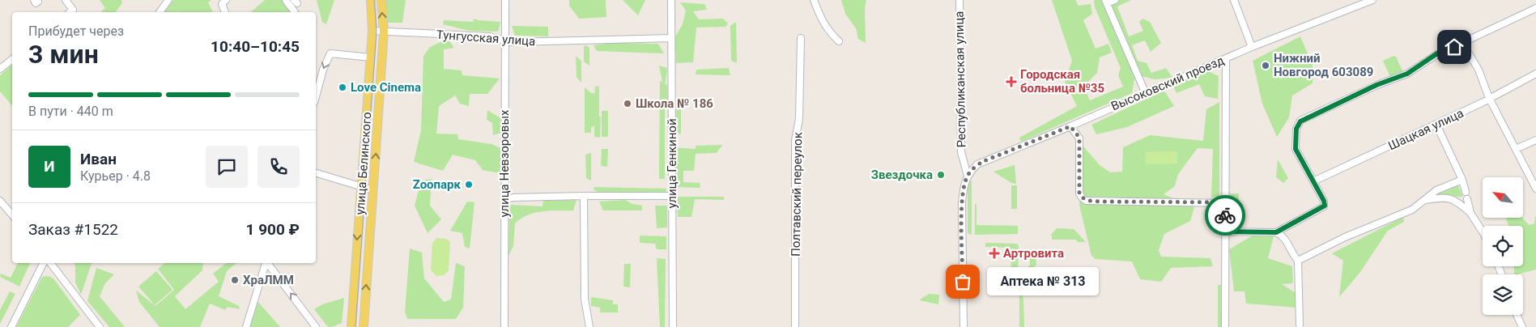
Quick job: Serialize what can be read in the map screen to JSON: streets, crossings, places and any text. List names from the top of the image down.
{
  "streets": {
    "main road": ["улица Белинского"],
    "street": [
      "Тунгусская улица",
      "Республиканская улица",
      "Высоковский проезд",
      "Шацкая улица",
      "улица Невзоровых",
      "улица Генкиной",
      "Полтавский переулок"
    ]
  },
  "crossings": [
    ["Тунгусская улица", "улица Белинского"],
    ["Тунгусская улица", "улица Невзоровых"],
    ["Тунгусская улица", "улица Генкиной"],
    ["Республиканская улица", "Высоковский проезд"]
  ],
  "places": {
    "other": [
      "Нижний Новгород 603089",
      "Love Cinema",
      "Школа № 186",
      "Звездочка",
      "Zooпарк",
      "ХраЛММ",
      "Аптека № 313"
    ],
    "health": ["Городская больница №35", "Артровита"]
  },
  "north": "top left",
  "page": {
    "heading": ["3 мин", "Прибудет через", "10:40–10:45"],
    "panel": [
      "Иван",
      "Курьер · 4.8",
      "Заказ #1522",
      "1 900 ₽"
    ],
    "bar": "В пути · 440 m",
    "round": "И",
    "bubble": "Аптека № 313"
  }
}
